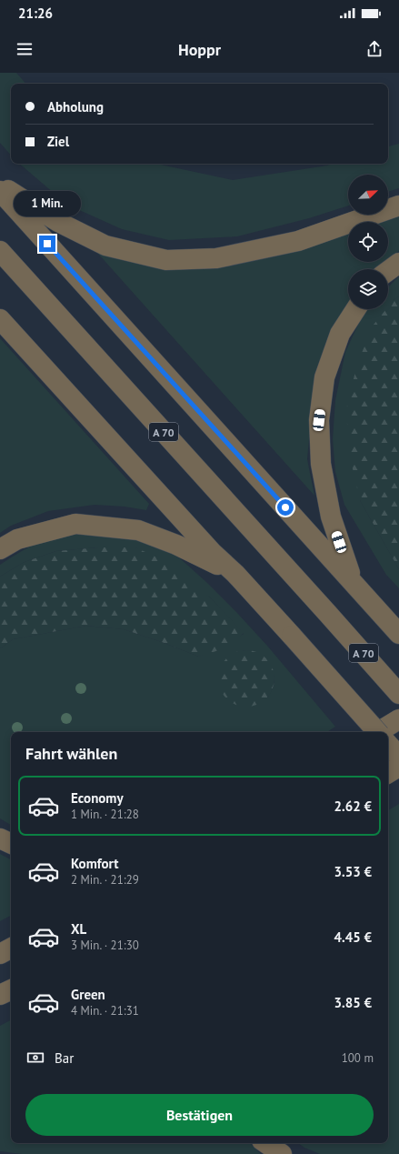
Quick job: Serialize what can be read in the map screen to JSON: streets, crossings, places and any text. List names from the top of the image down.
{
  "streets": {
    "highway": ["A 70"]
  },
  "north": "top right",
  "page": {
    "status": "21:26",
    "header": "Hoppr",
    "banner": ["Abholung", "Ziel"],
    "bubble": "1 Min.",
    "heading": "Fahrt wählen",
    "list": [
      {
        "name": "Economy",
        "note": "1 Min. · 21:28",
        "value": "2.62 €"
      },
      {
        "name": "Komfort",
        "note": "2 Min. · 21:29",
        "value": "3.53 €"
      },
      {
        "name": "XL",
        "note": "3 Min. · 21:30",
        "value": "4.45 €"
      },
      {
        "name": "Green",
        "note": "4 Min. · 21:31",
        "value": "3.85 €"
      }
    ],
    "pay": ["Bar", "100 m"],
    "buttons": "Bestätigen"
  }
}
